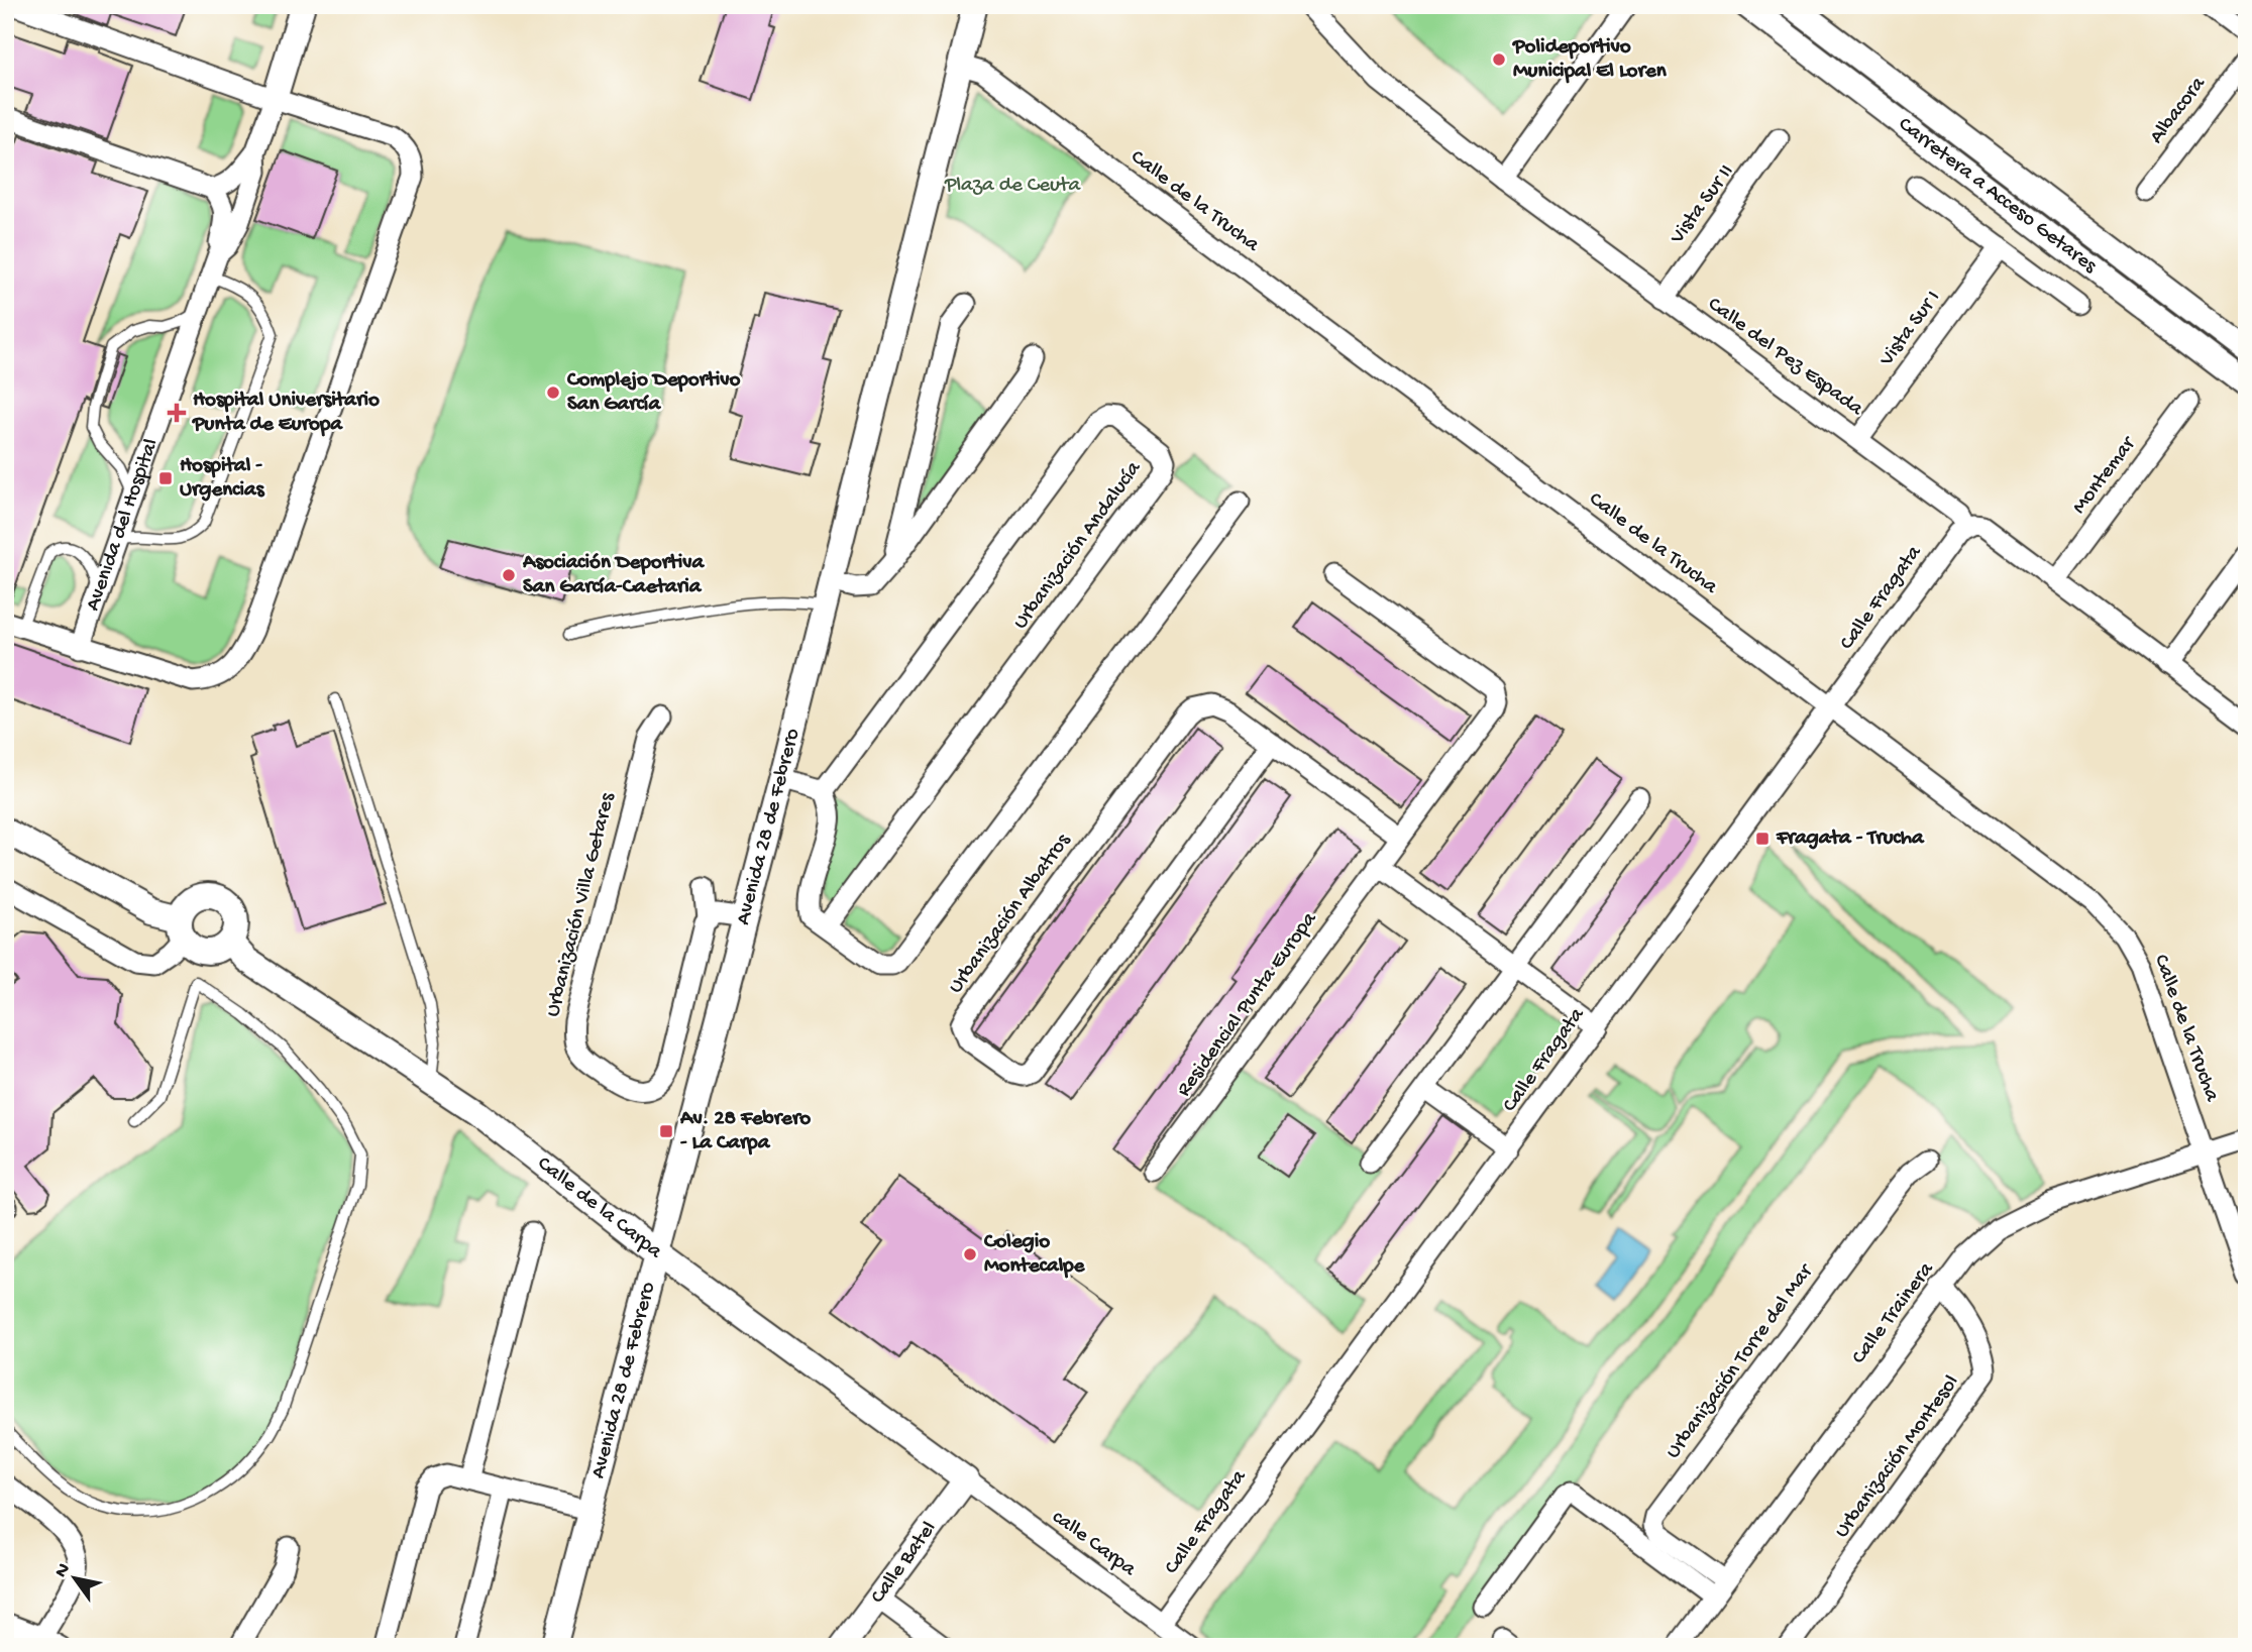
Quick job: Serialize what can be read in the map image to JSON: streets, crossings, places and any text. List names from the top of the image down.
{
  "streets": {
    "street": [
      "Albacora",
      "Carretera a Acceso Getares",
      "Calle de la Trucha",
      "Vista Sur II",
      "Vista Sur I",
      "Calle del Pez Espada",
      "Montemar",
      "Avenida del Hospital",
      "Urbanización Andalucía",
      "Calle Fragata",
      "Avenida 28 de Febrero",
      "Urbanización Villa Getares",
      "Urbanización Albatros",
      "Residencial Punta Europa",
      "Calle de la Carpa",
      "Calle Trainera",
      "Urbanización Torre del Mar",
      "Urbanización Montesol",
      "calle Carpa",
      "Calle Batel"
    ]
  },
  "crossings": [
    ["Calle de la Trucha", "Calle Fragata"],
    ["Calle de la Trucha", "Avenida 28 de Febrero"],
    ["Calle de la Trucha", "Calle Trainera"],
    ["Vista Sur II", "Calle del Pez Espada"],
    ["Vista Sur I", "Calle del Pez Espada"],
    ["Calle del Pez Espada", "Calle Fragata"],
    ["Calle Fragata", "calle Carpa"],
    ["Avenida 28 de Febrero", "Calle de la Carpa"],
    ["Urbanización Albatros", "Residencial Punta Europa"],
    ["Calle de la Carpa", "calle Carpa"],
    ["Calle de la Carpa", "Calle Batel"],
    ["Calle Trainera", "Urbanización Torre del Mar"],
    ["Calle Trainera", "Urbanización Montesol"],
    ["calle Carpa", "Calle Batel"]
  ],
  "parks": ["Plaza de Ceuta"],
  "places": {
    "other": [
      "Polideportivo Municipal El Loren",
      "Complejo Deportivo San García",
      "Asociación Deportiva San García-Caetaria",
      "Colegio Montecalpe"
    ],
    "health": ["Hospital Universitario Punta de Europa"],
    "transit": ["Hospital - Urgencias", "Fragata - Trucha", "Av. 28 Febrero - La Carpa"]
  },
  "north": "top left"
}
